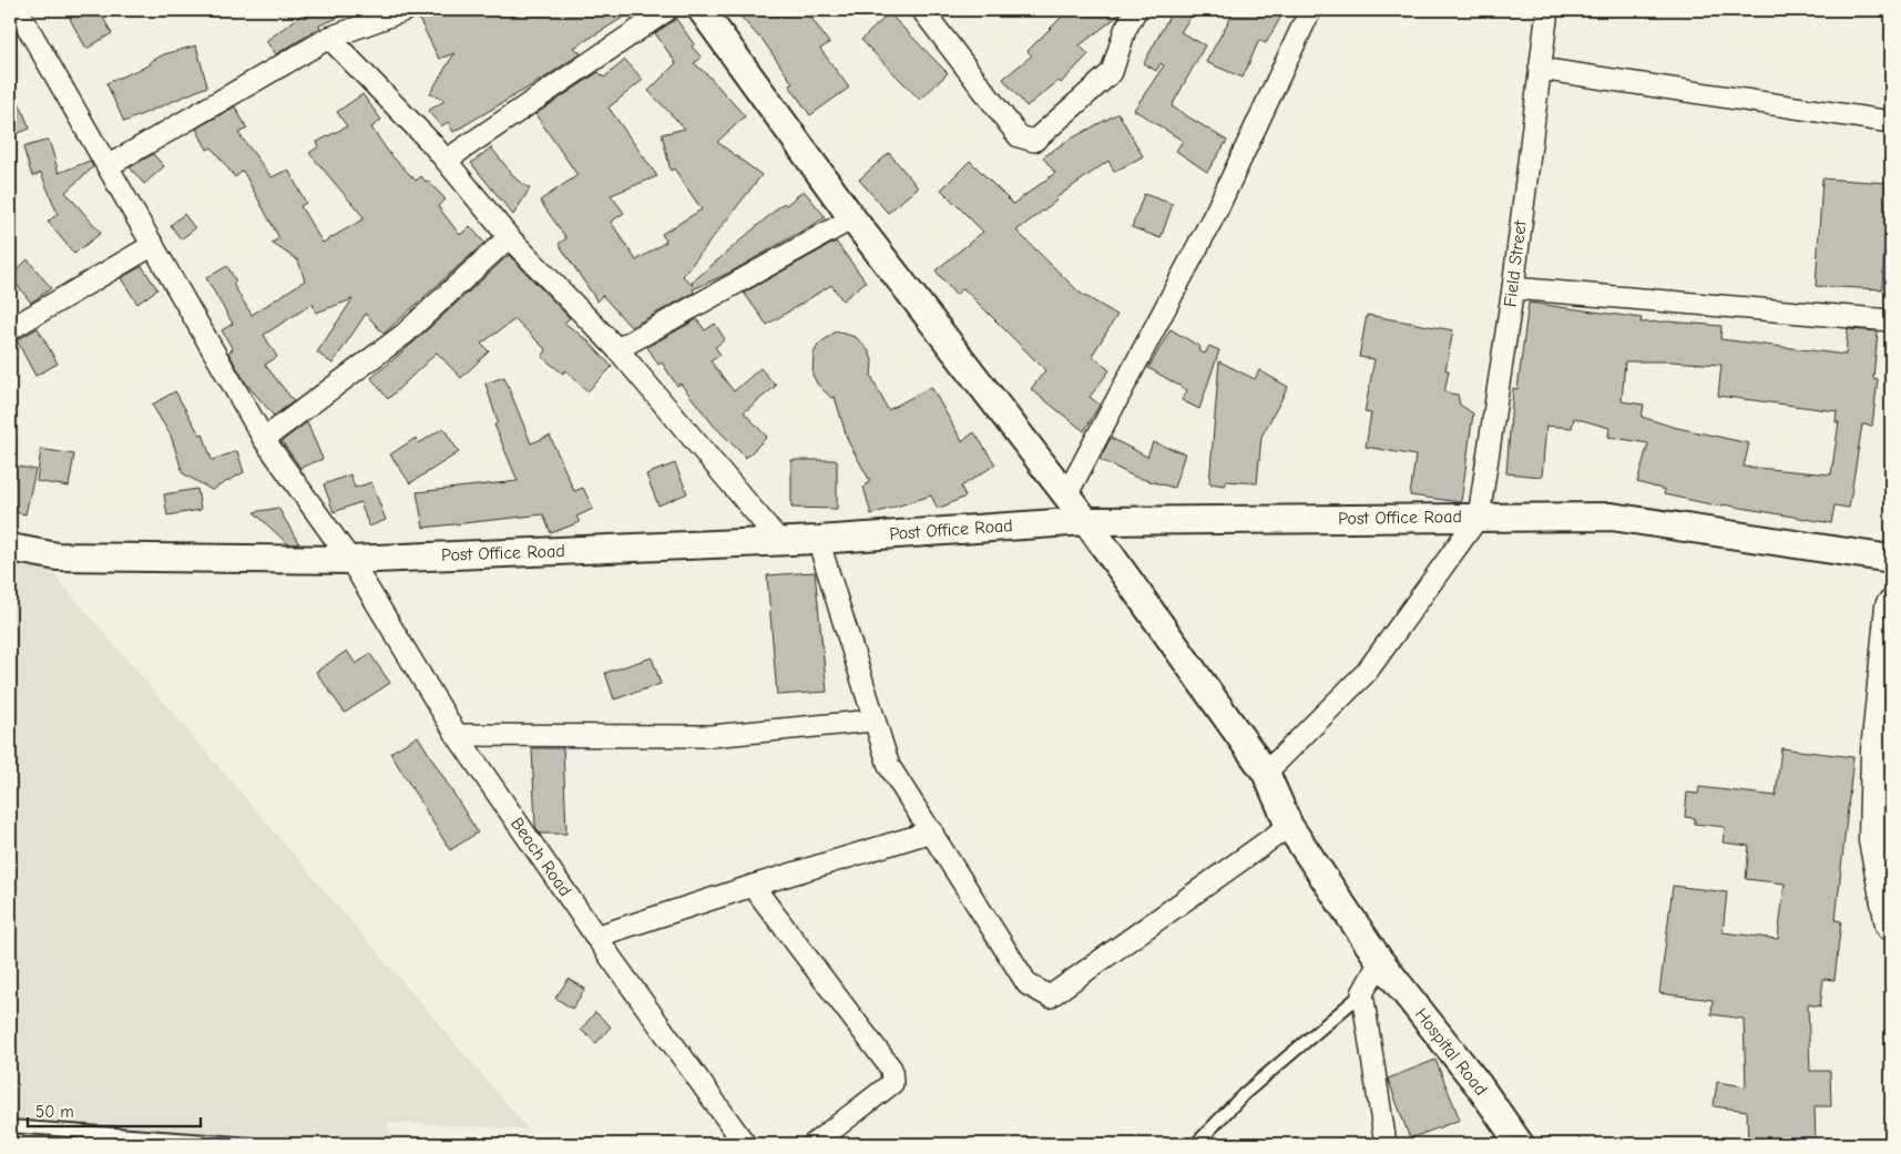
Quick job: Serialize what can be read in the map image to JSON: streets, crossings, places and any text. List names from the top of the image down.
{
  "streets": {
    "street": [
      "Field Street",
      "Post Office Road",
      "Beach Road",
      "Hospital Road"
    ]
  },
  "crossings": [
    ["Field Street", "Post Office Road"],
    ["Post Office Road", "Beach Road"],
    ["Post Office Road", "Hospital Road"]
  ],
  "scale_bar": "50 m"
}
